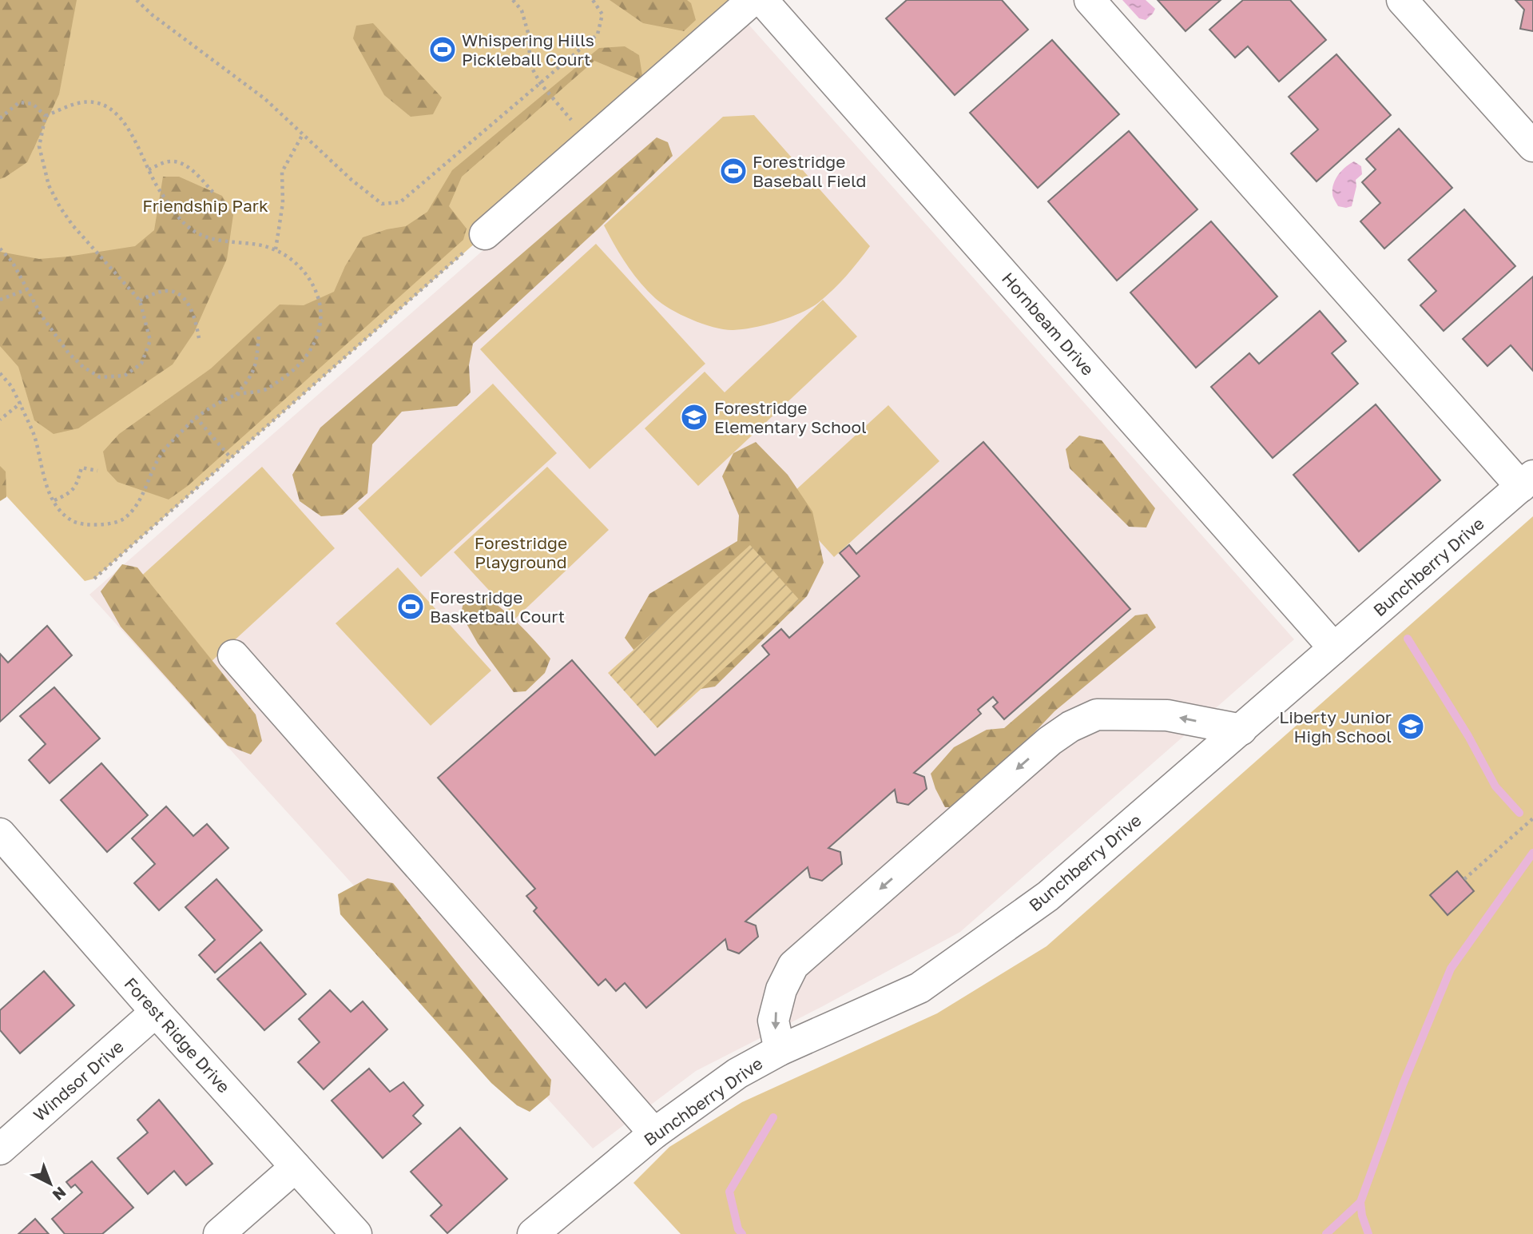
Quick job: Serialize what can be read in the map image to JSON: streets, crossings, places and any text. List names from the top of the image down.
{
  "streets": {
    "street": [
      "Hornbeam Drive",
      "Bunchberry Drive",
      "Forest Ridge Drive",
      "Windsor Drive"
    ]
  },
  "crossings": [
    ["Hornbeam Drive", "Bunchberry Drive"],
    ["Forest Ridge Drive", "Windsor Drive"]
  ],
  "parks": ["Friendship Park", "Forestridge Playground"],
  "places": {
    "sports": ["Whispering Hills Pickleball Court", "Forestridge Baseball Field", "Forestridge Basketball Court"],
    "school or university": ["Forestridge Elementary School", "Liberty Junior High School"]
  },
  "north": "bottom right"
}
